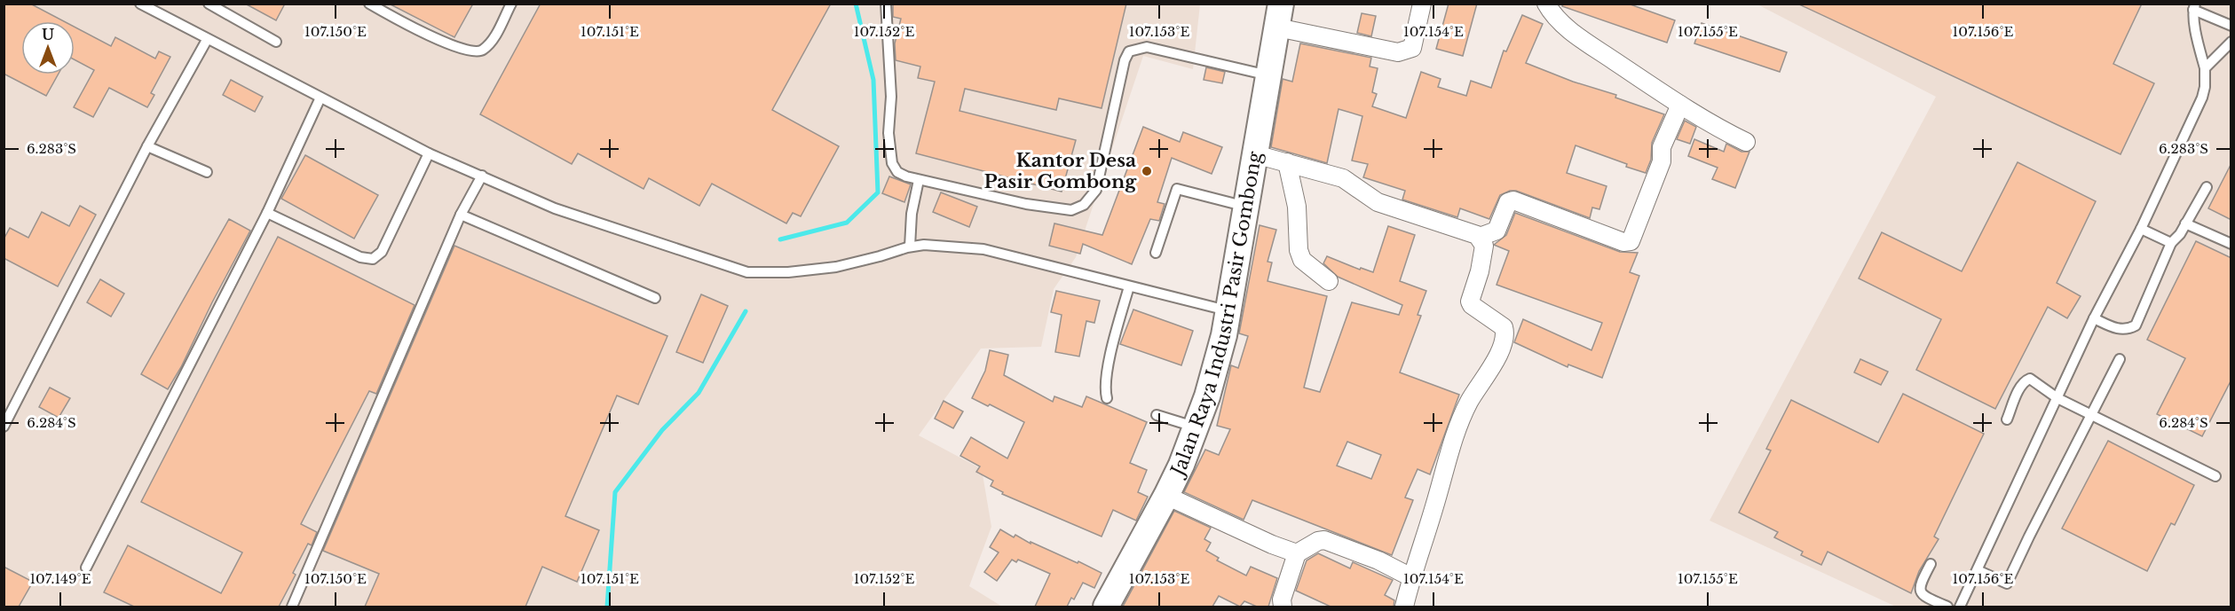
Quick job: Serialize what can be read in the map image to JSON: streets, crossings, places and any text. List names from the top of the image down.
{
  "streets": {
    "main road": ["Jalan Raya Industri Pasir Gombong"]
  },
  "places": ["Kantor Desa Pasir Gombong"],
  "north": "top",
  "coordinates": [
    "107.150°E",
    "107.151°E",
    "107.152°E",
    "107.153°E",
    "107.154°E",
    "107.155°E",
    "107.156°E",
    "6.283°S",
    "6.284°S",
    "107.149°E"
  ]
}
